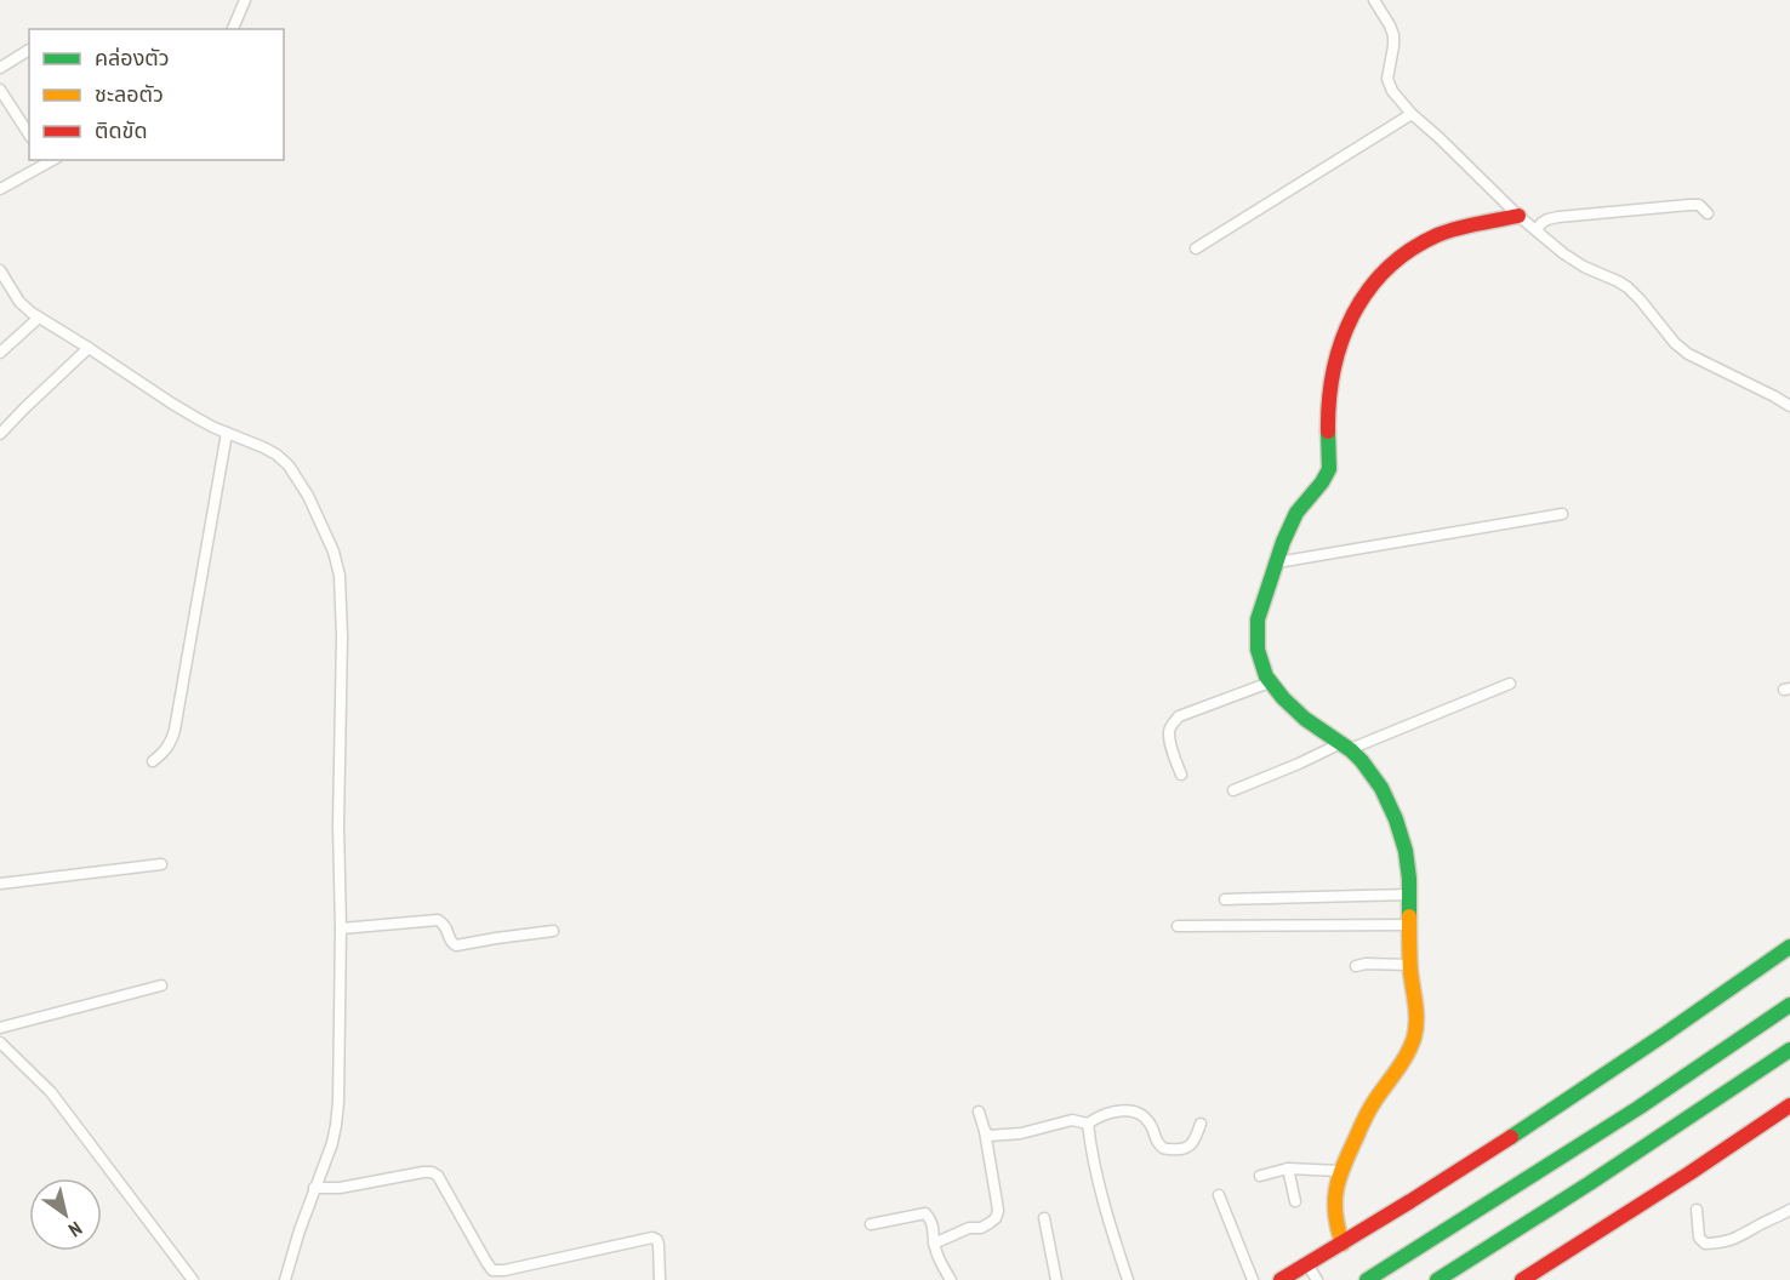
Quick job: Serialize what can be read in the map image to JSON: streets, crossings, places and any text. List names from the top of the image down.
{
  "legend": ["คล่องตัว", "ชะลอตัว", "ติดขัด"],
  "north": "bottom right"
}
